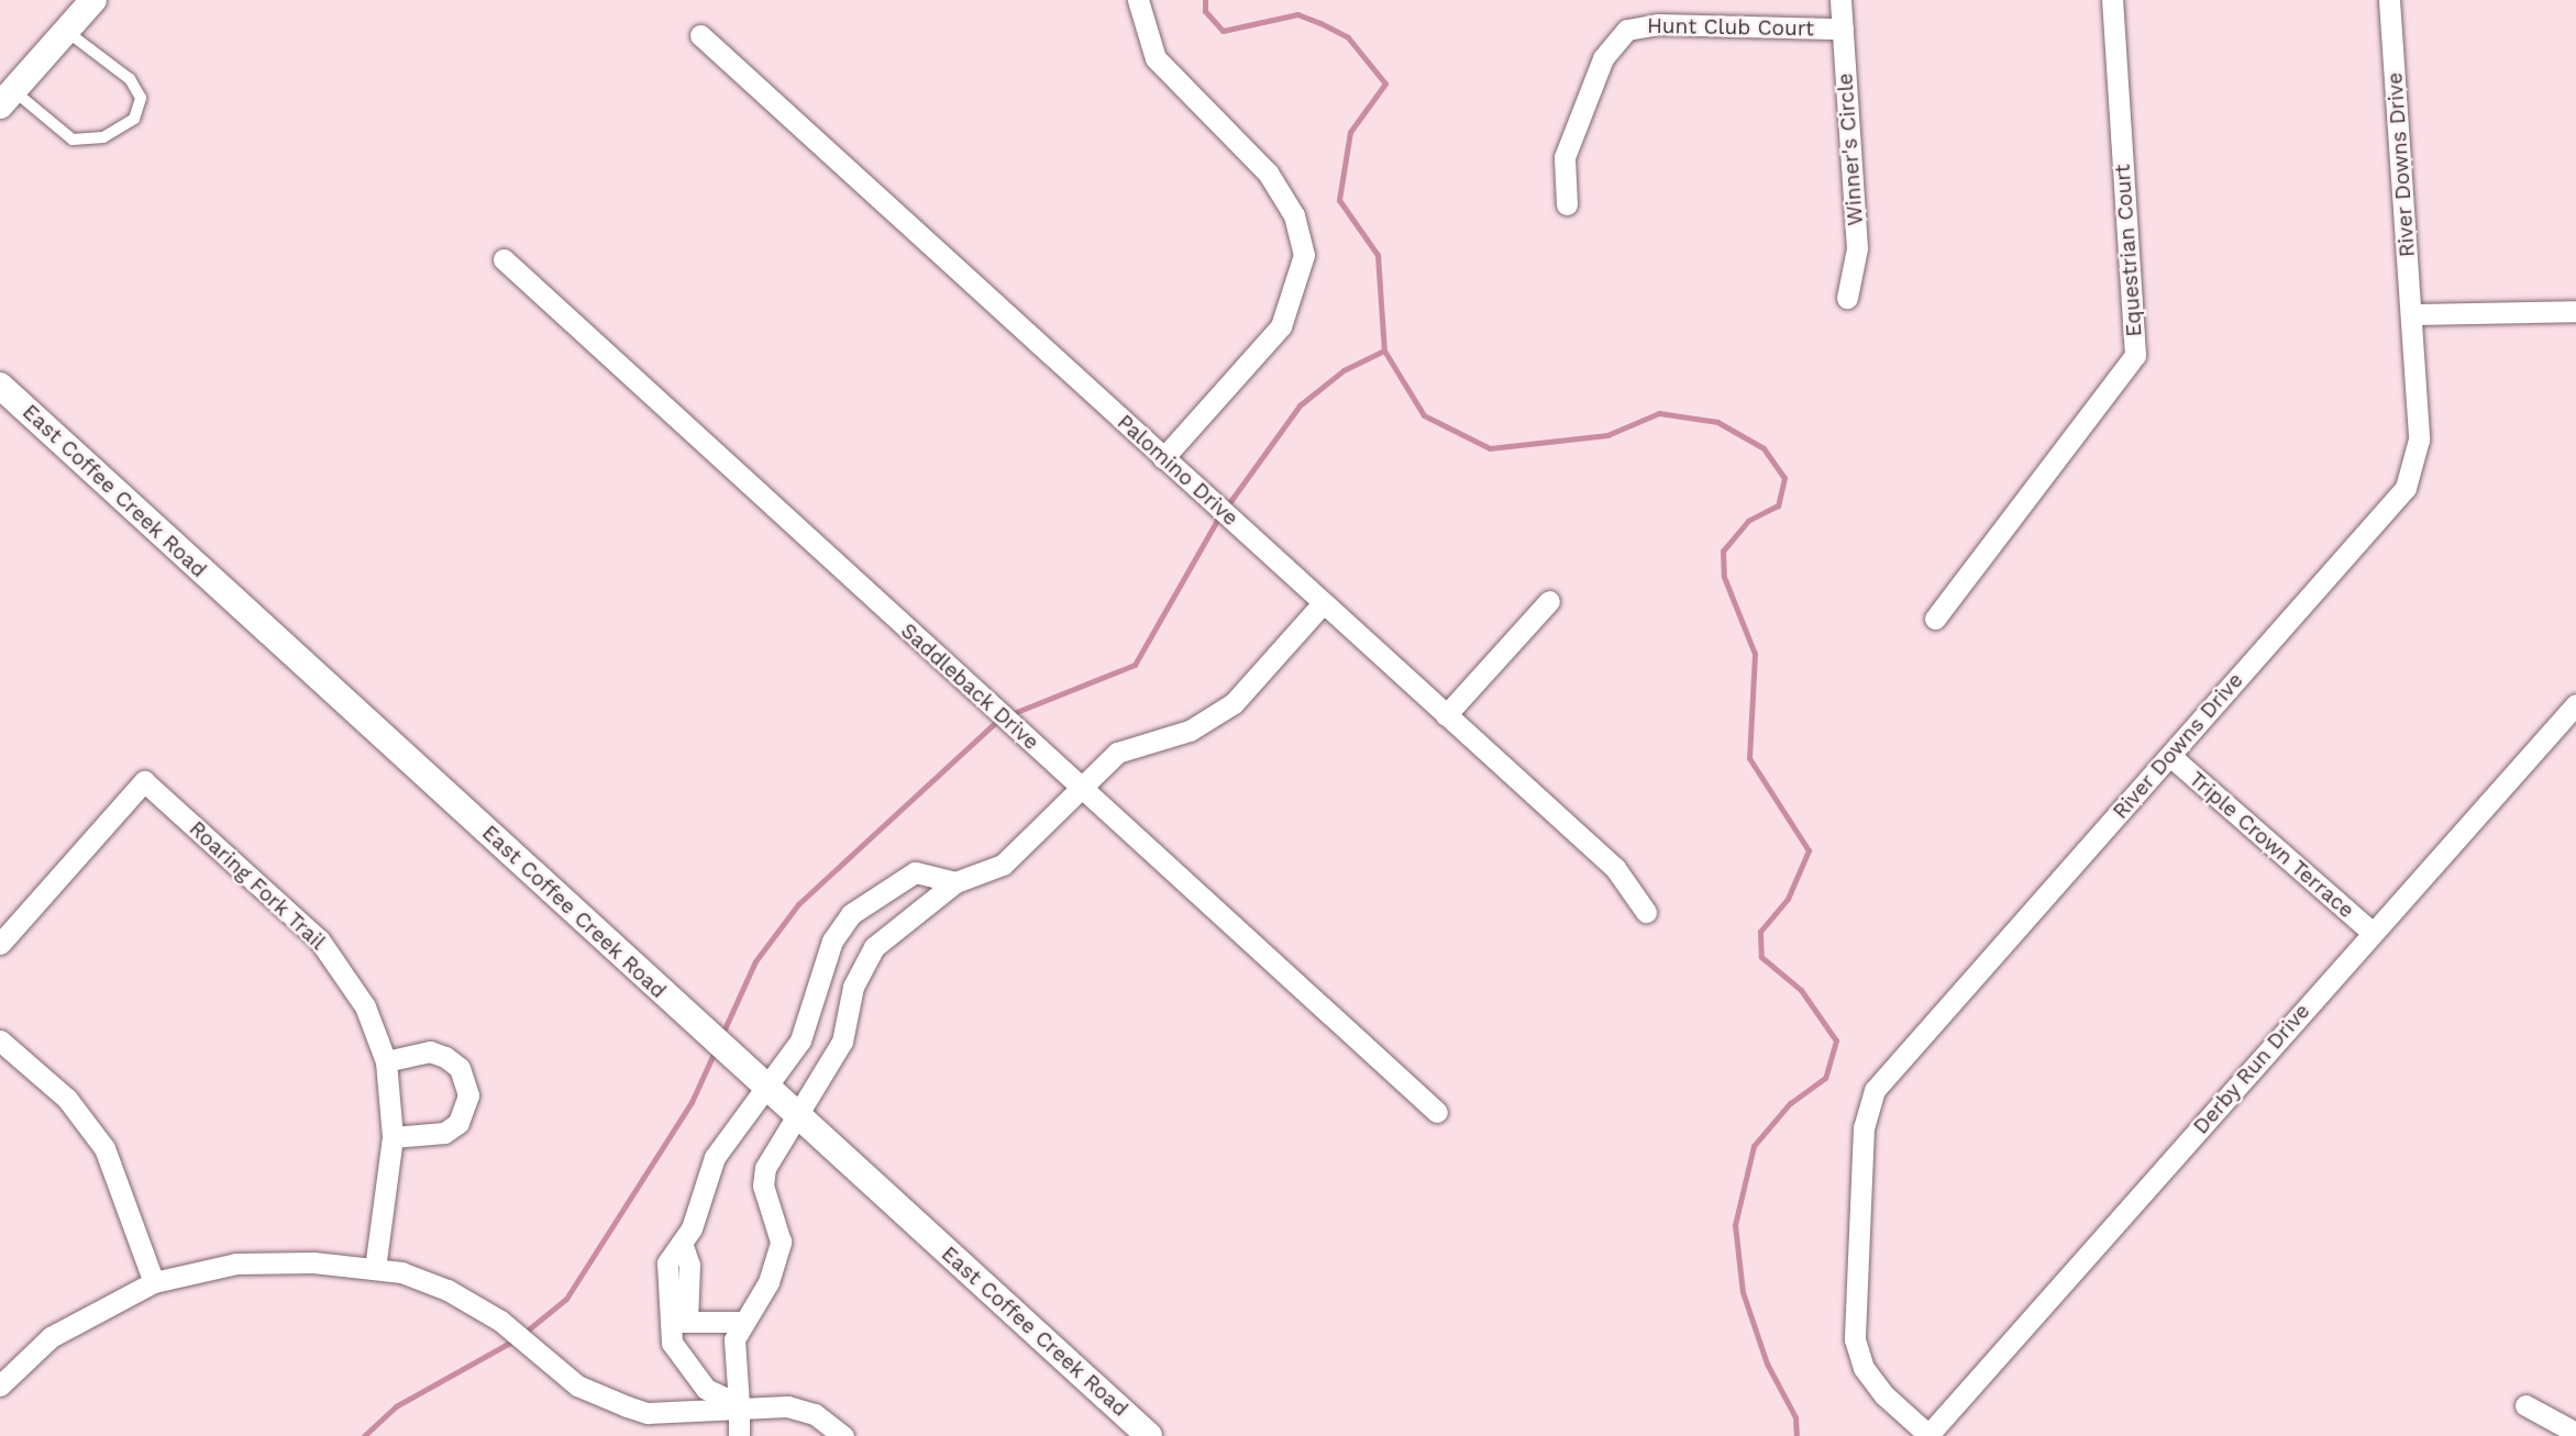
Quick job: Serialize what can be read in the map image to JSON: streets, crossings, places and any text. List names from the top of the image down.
{
  "streets": {
    "street": [
      "Hunt Club Court",
      "Winner's Circle",
      "River Downs Drive",
      "Equestrian Court",
      "Palomino Drive",
      "East Coffee Creek Road",
      "Saddleback Drive",
      "Triple Crown Terrace",
      "Roaring Fork Trail",
      "Derby Run Drive"
    ]
  },
  "crossings": [
    ["Hunt Club Court", "Winner's Circle"],
    ["River Downs Drive", "Triple Crown Terrace"],
    ["River Downs Drive", "Derby Run Drive"],
    ["Triple Crown Terrace", "Derby Run Drive"]
  ]
}
